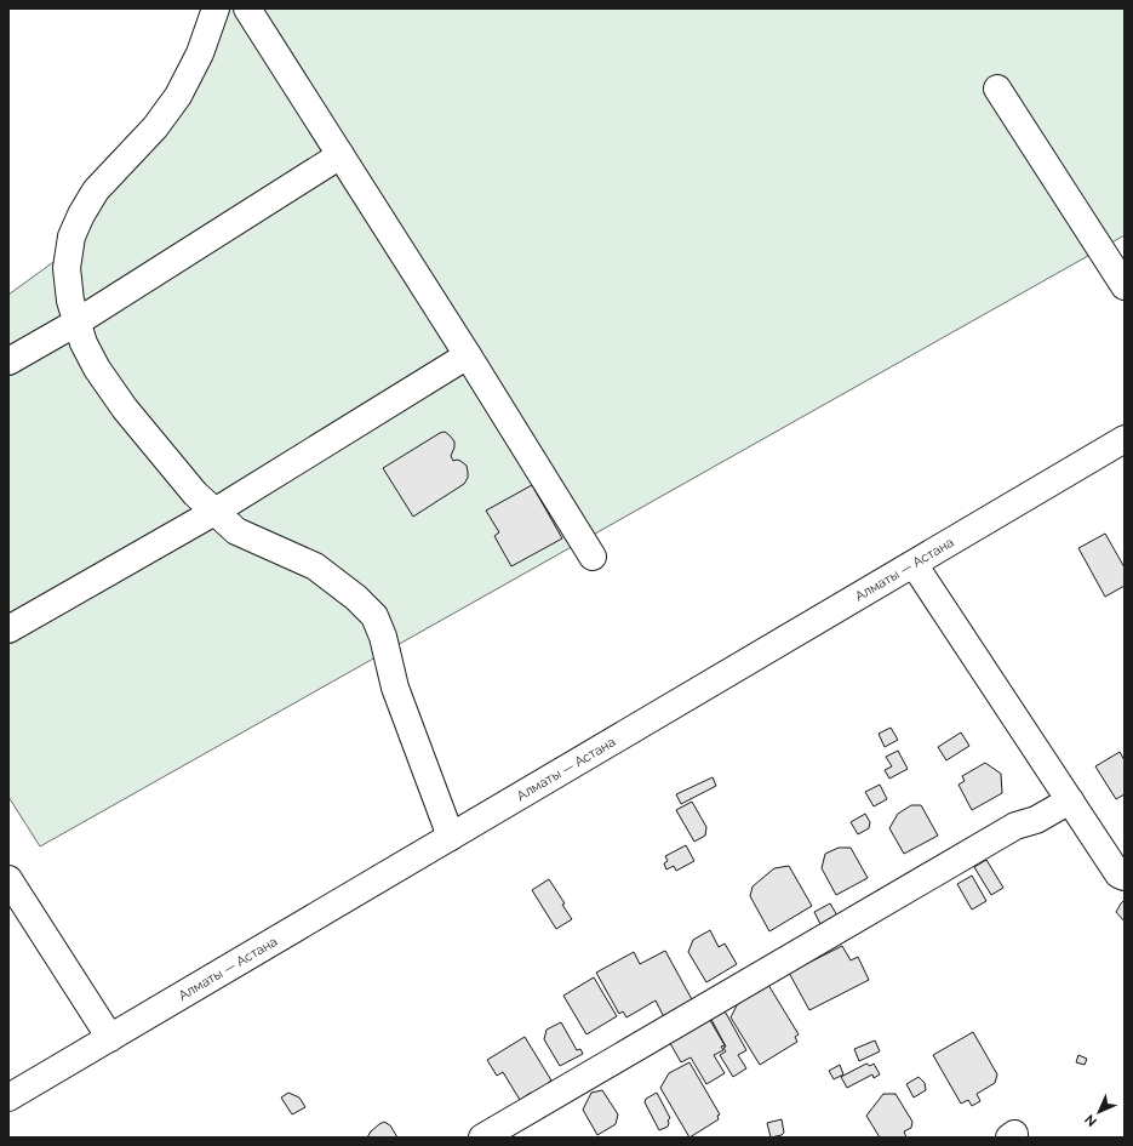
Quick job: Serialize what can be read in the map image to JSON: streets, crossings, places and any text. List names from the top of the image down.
{
  "streets": {
    "main road": ["Алматы — Астана"]
  },
  "north": "bottom left"
}
